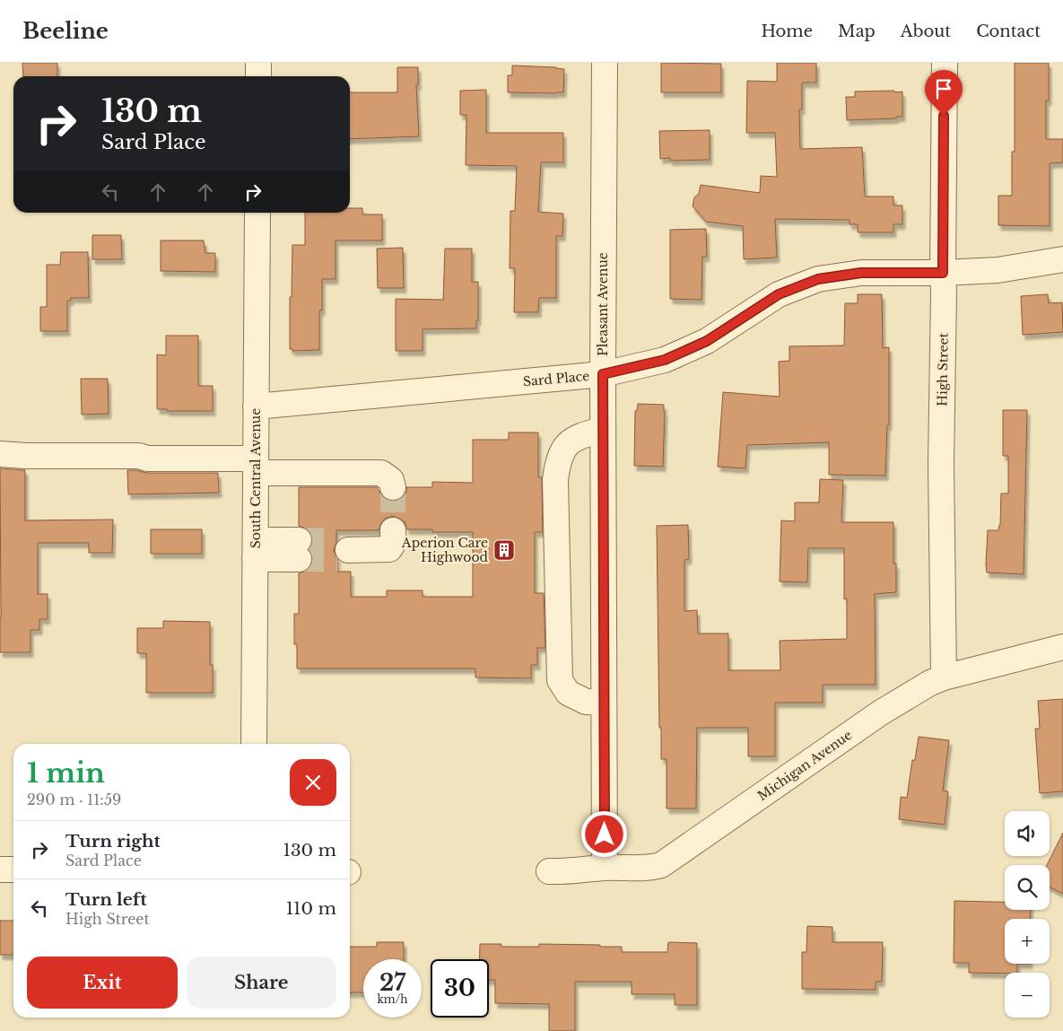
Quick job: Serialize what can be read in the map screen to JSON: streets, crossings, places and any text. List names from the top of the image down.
{
  "streets": {
    "street": [
      "Pleasant Avenue",
      "High Street",
      "Sard Place",
      "South Central Avenue",
      "Michigan Avenue"
    ]
  },
  "crossings": [
    ["Pleasant Avenue", "Sard Place"],
    ["Pleasant Avenue", "Michigan Avenue"],
    ["High Street", "Sard Place"],
    ["High Street", "Michigan Avenue"],
    ["Sard Place", "South Central Avenue"]
  ],
  "places": {
    "building": ["Aperion Care Highwood"]
  },
  "page": {
    "header": "Beeline",
    "nav": [
      "Home",
      "Map",
      "About",
      "Contact"
    ],
    "turn": ["130 m", "Sard Place"],
    "heading": ["1 min", "290 m · 11:59"],
    "map_buttons": ["+", "−"],
    "list": [
      {
        "name": "Turn right",
        "note": "Sard Place",
        "value": "130 m"
      },
      {
        "name": "Turn left",
        "note": "High Street",
        "value": "110 m"
      }
    ],
    "buttons": ["Exit", "Share"],
    "speed": "27 km/h",
    "limit": "30"
  }
}
